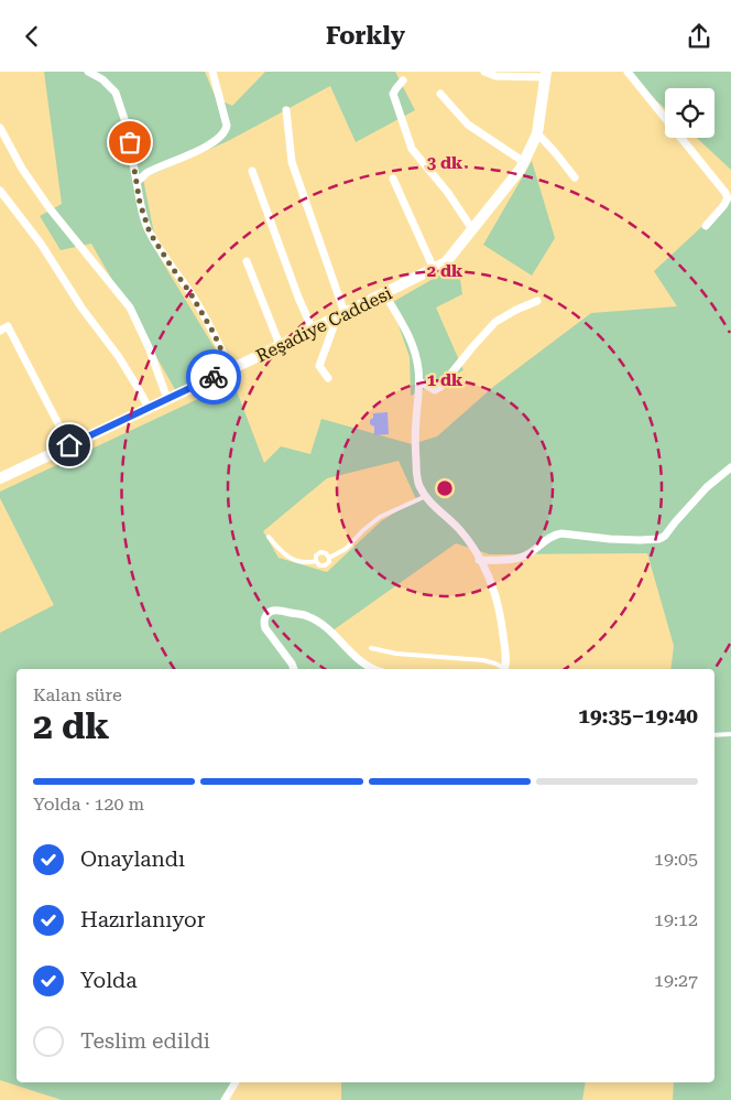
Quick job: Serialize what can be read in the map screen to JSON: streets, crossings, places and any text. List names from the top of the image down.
{
  "streets": {
    "street": ["Reşadiye Caddesi"]
  },
  "page": {
    "header": "Forkly",
    "heading": ["2 dk", "Kalan süre", "19:35–19:40"],
    "bar": "Yolda · 120 m",
    "list": [
      ["Onaylandı", "19:05"],
      ["Hazırlanıyor", "19:12"],
      ["Yolda", "19:27"],
      "Teslim edildi"
    ]
  },
  "rings": ["3 dk", "2 dk", "1 dk"]
}
